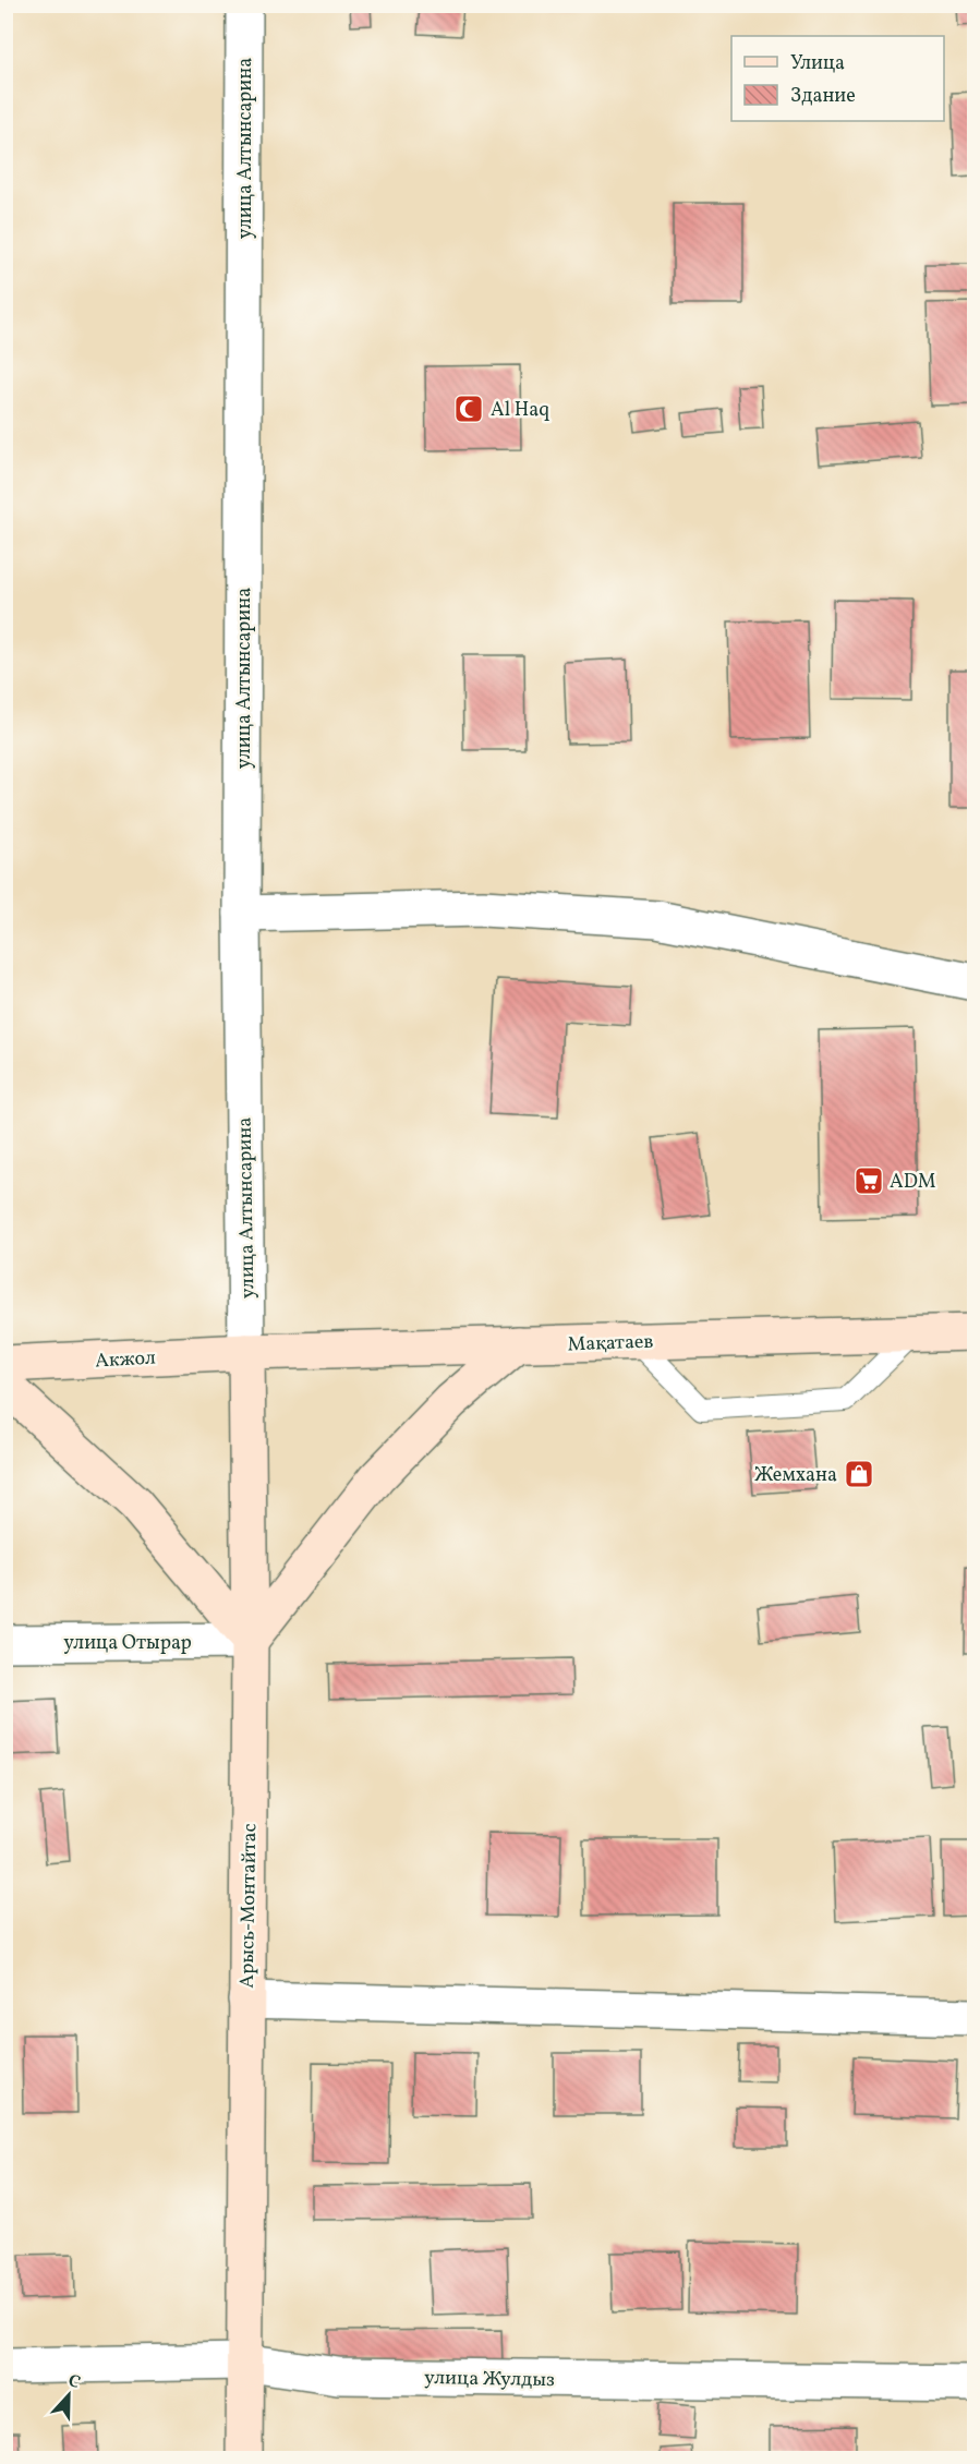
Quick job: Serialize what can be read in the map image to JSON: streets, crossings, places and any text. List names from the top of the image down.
{
  "streets": {
    "main road": ["Мақатаев", "Акжол", "Арысь-Монтайтас"],
    "street": ["улица Алтынсарина", "улица Отырар", "улица Жулдыз"]
  },
  "crossings": [
    ["улица Алтынсарина", "Мақатаев"],
    ["улица Алтынсарина", "Акжол"],
    ["улица Алтынсарина", "Арысь-Монтайтас"],
    ["Мақатаев", "Акжол"],
    ["Мақатаев", "Арысь-Монтайтас"],
    ["Акжол", "Арысь-Монтайтас"],
    ["улица Отырар", "Арысь-Монтайтас"],
    ["Арысь-Монтайтас", "улица Жулдыз"]
  ],
  "places": {
    "mosque": ["Al Haq"],
    "supermarket": ["ADM"],
    "shop": ["Жемхана"]
  },
  "legend": ["Улица", "Здание"],
  "north": "top"
}
